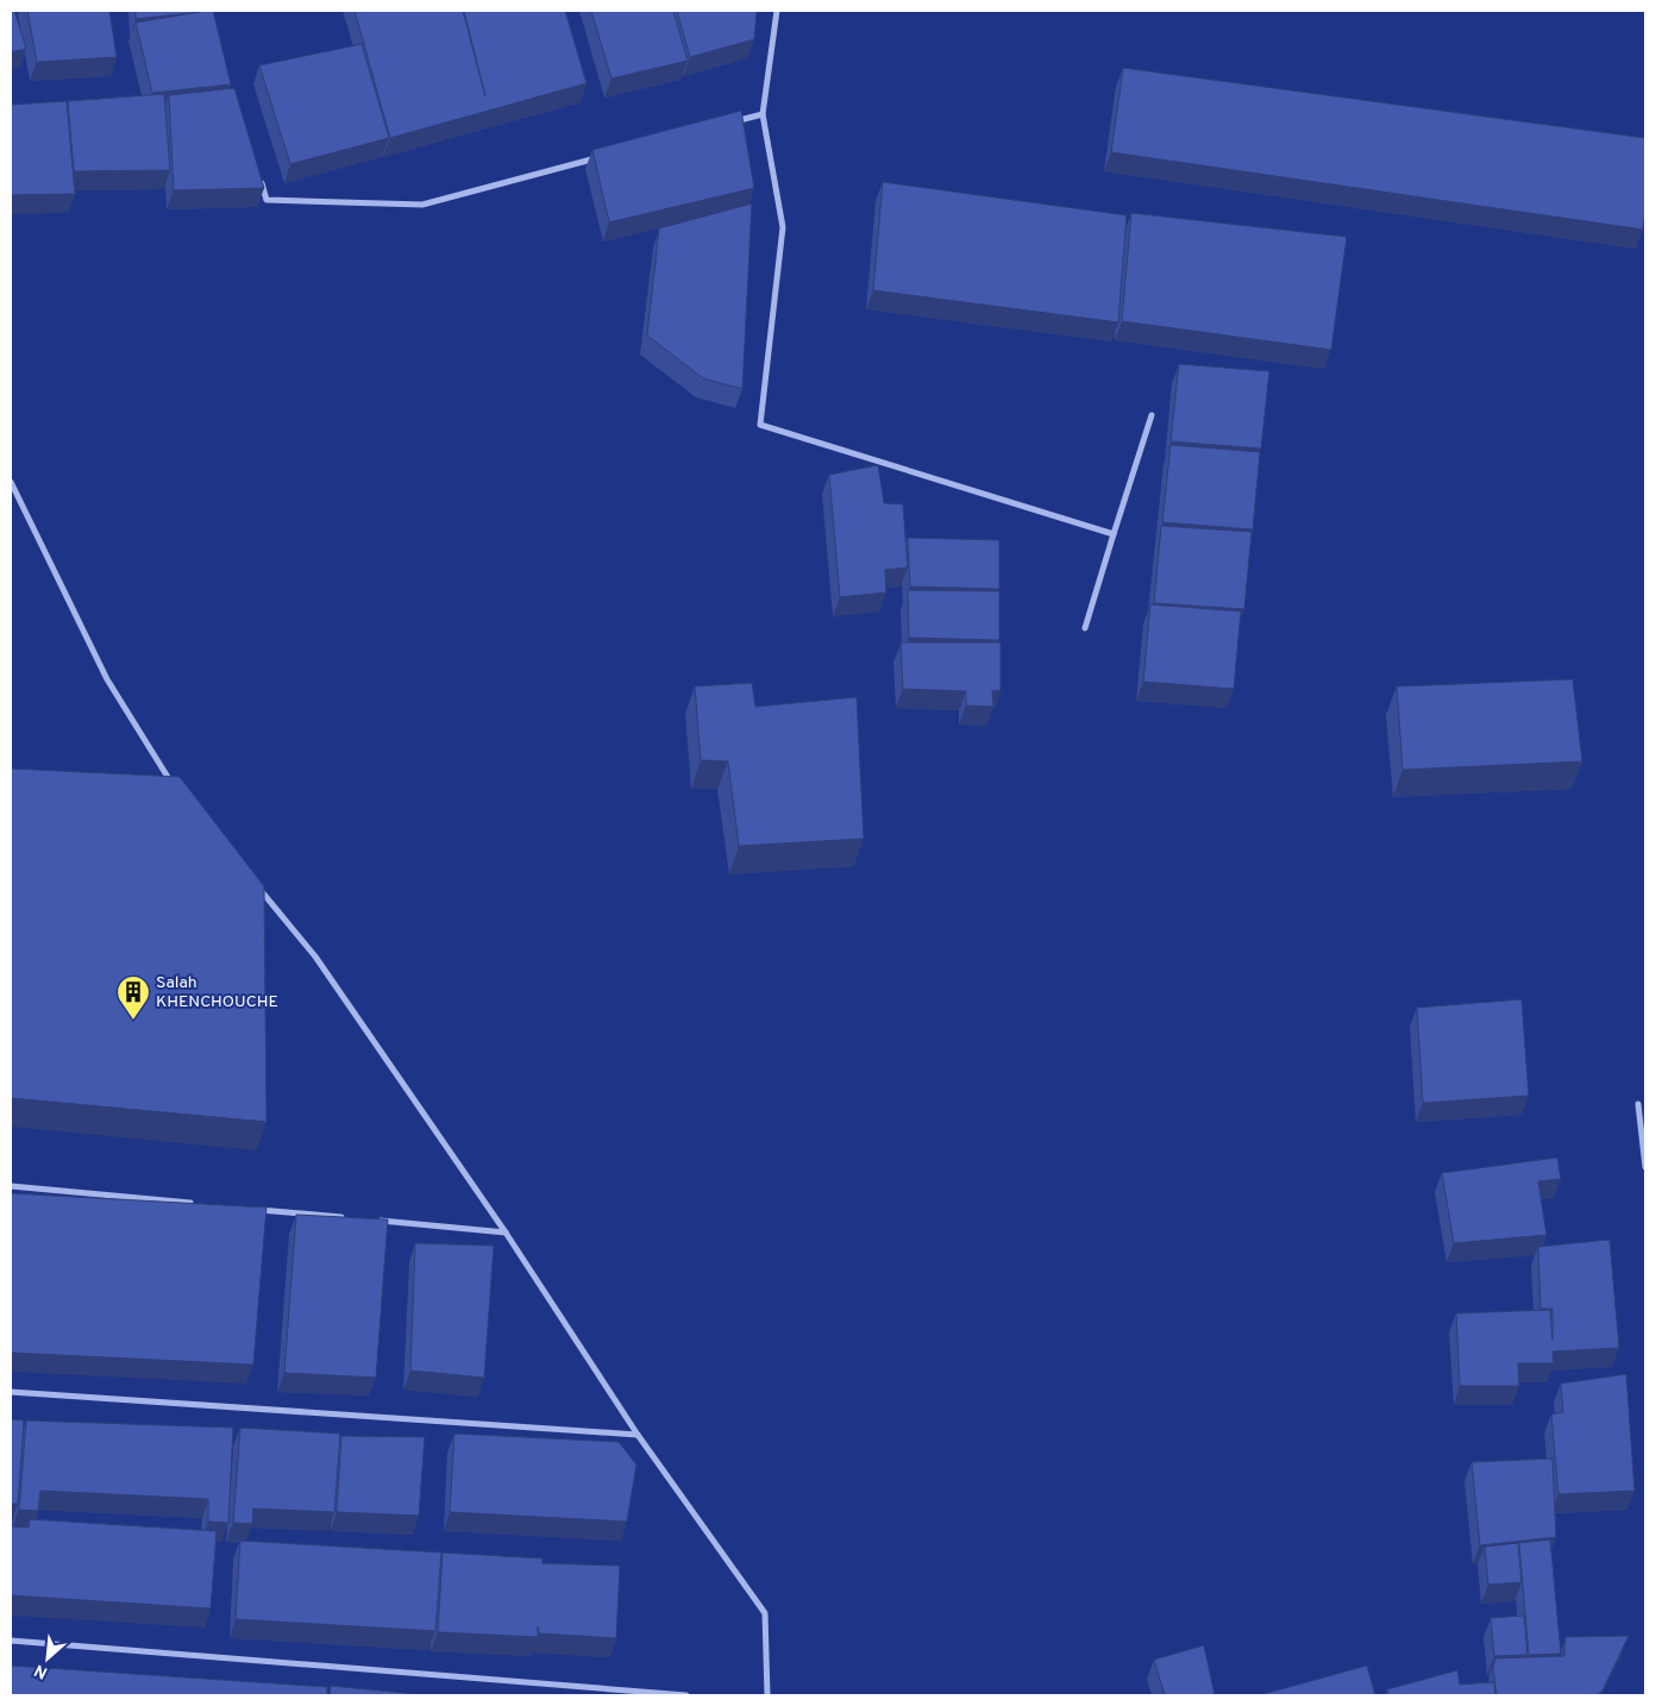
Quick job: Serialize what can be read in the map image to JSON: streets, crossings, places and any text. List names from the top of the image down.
{
  "places": {
    "building": ["Salah KHENCHOUCHE"]
  },
  "north": "bottom left"
}
